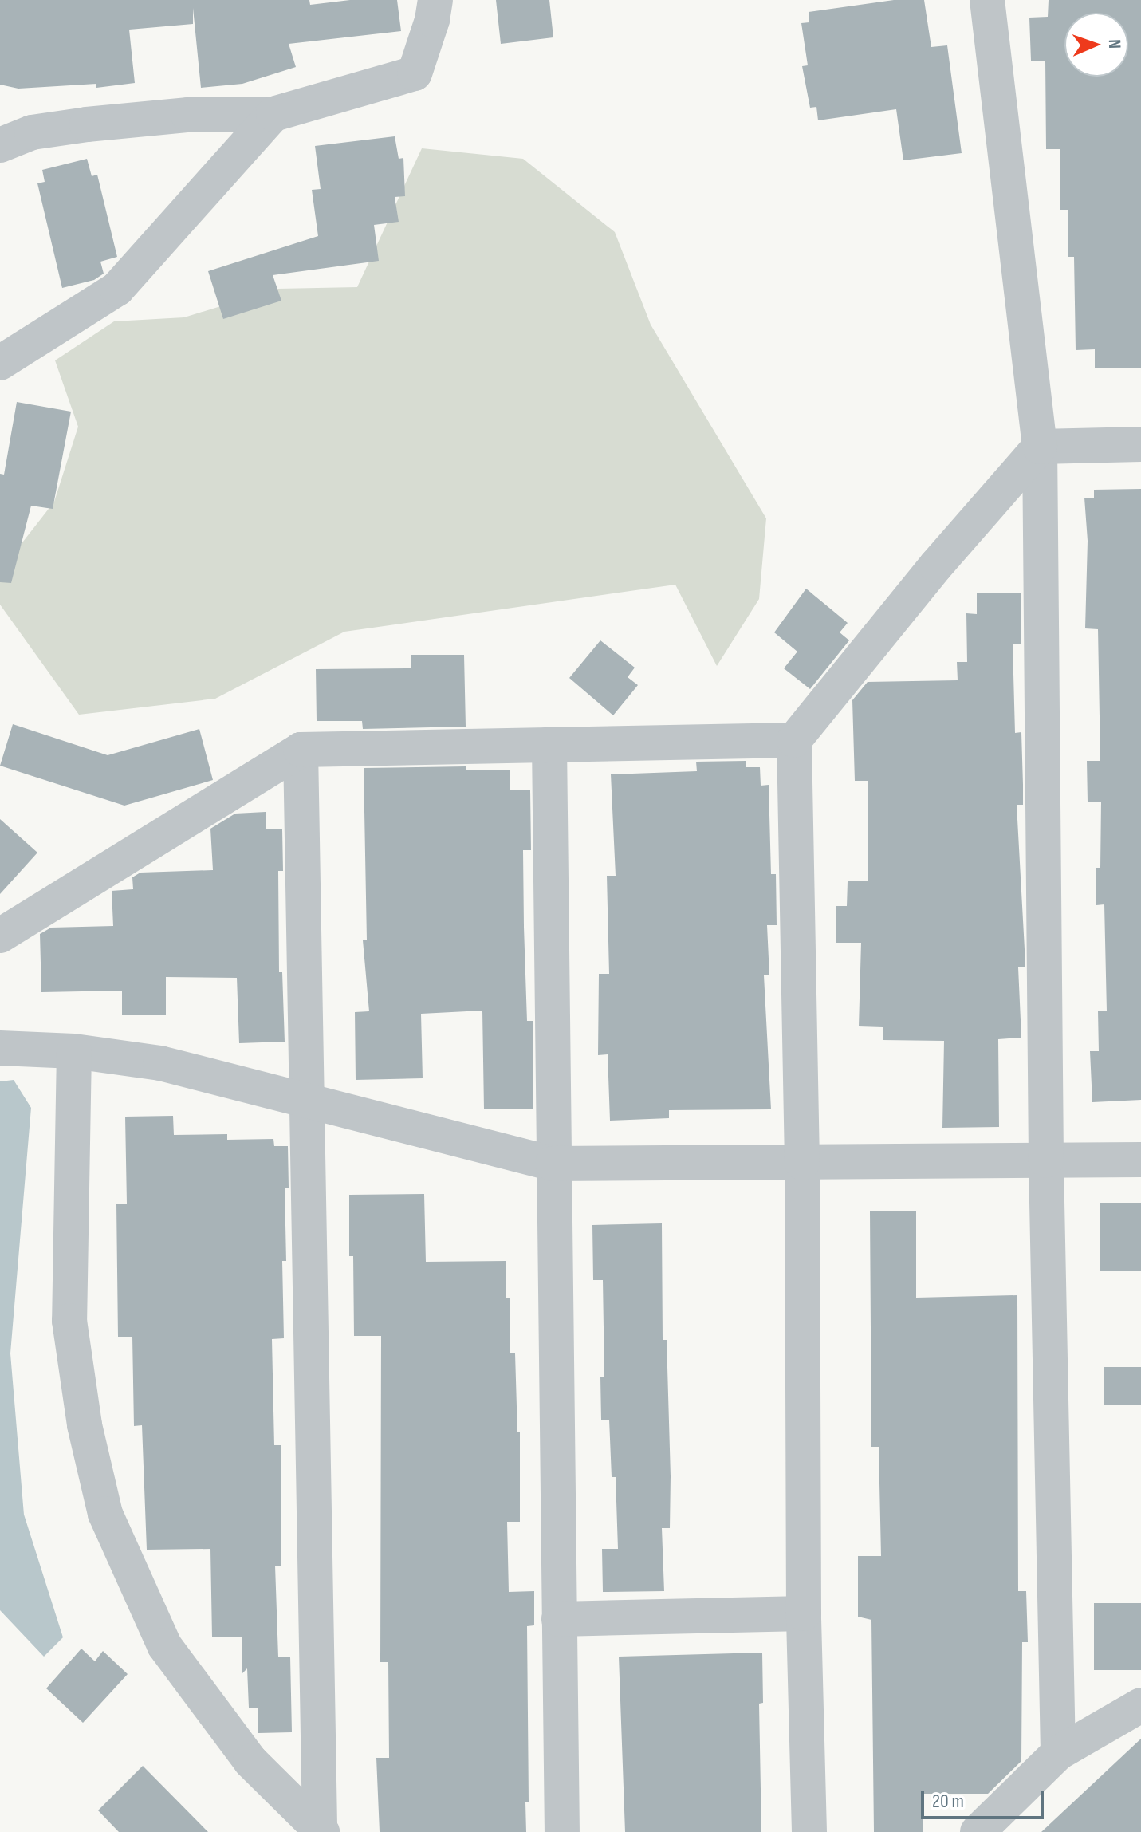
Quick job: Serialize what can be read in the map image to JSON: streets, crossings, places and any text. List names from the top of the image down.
{
  "scale_bar": "20 m",
  "north": "right"
}
